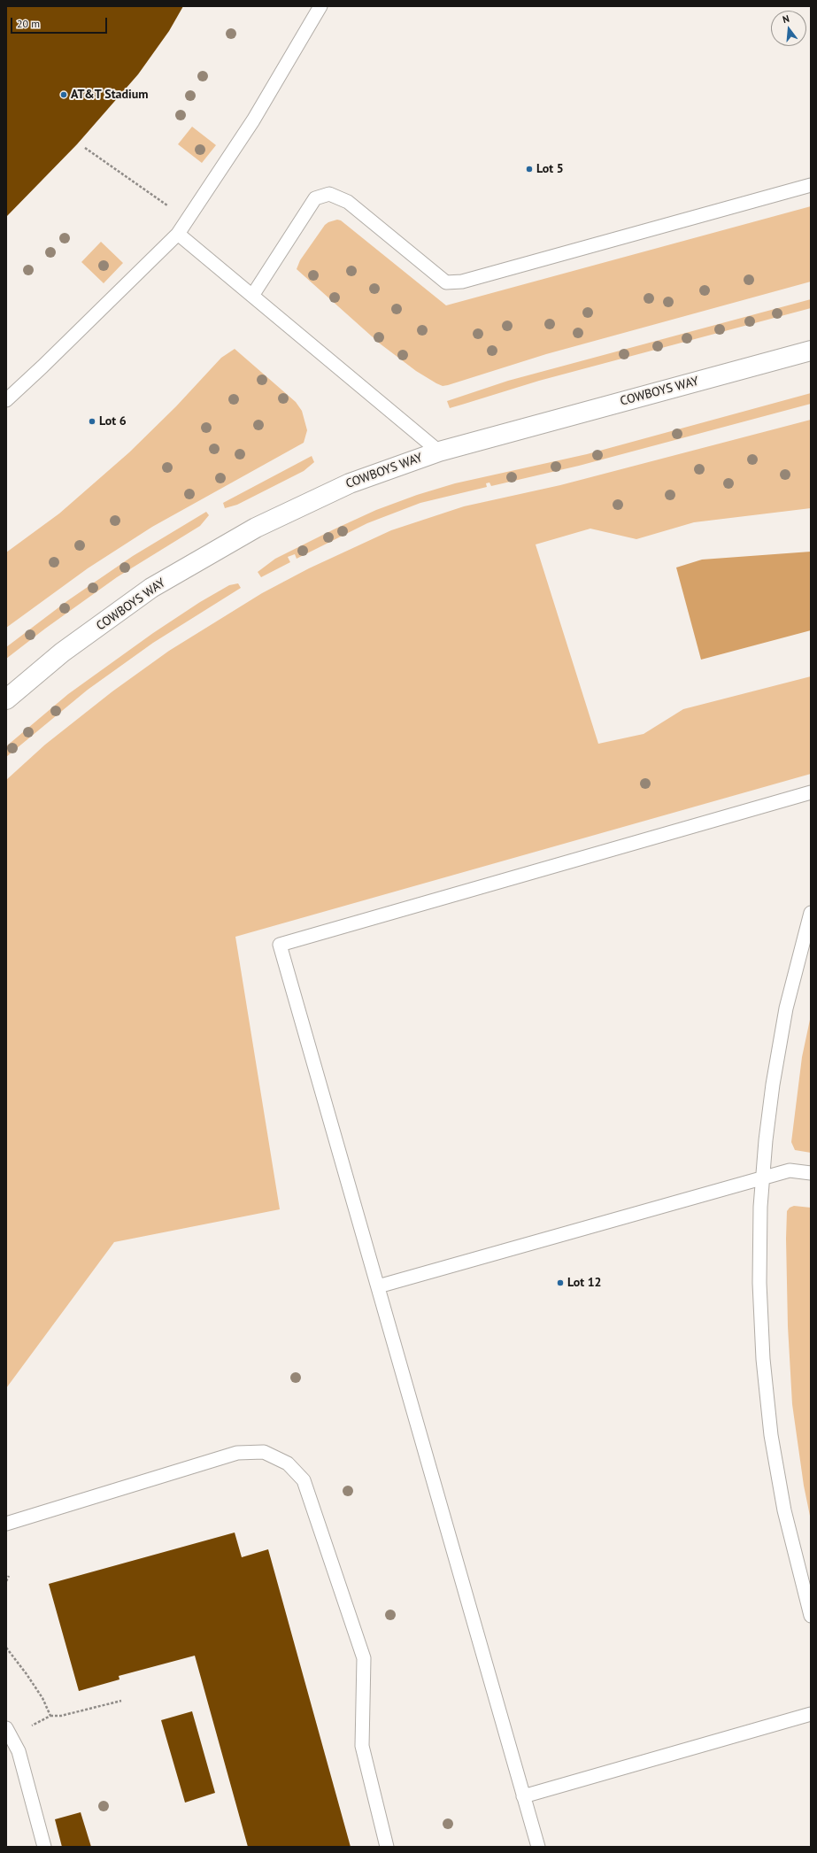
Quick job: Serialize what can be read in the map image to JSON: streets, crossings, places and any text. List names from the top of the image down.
{
  "streets": {
    "street": ["COWBOYS WAY"]
  },
  "places": [
    "AT&T Stadium",
    "Lot 5",
    "Lot 6",
    "Lot 12"
  ],
  "scale_bar": "20 m",
  "north": "top"
}
